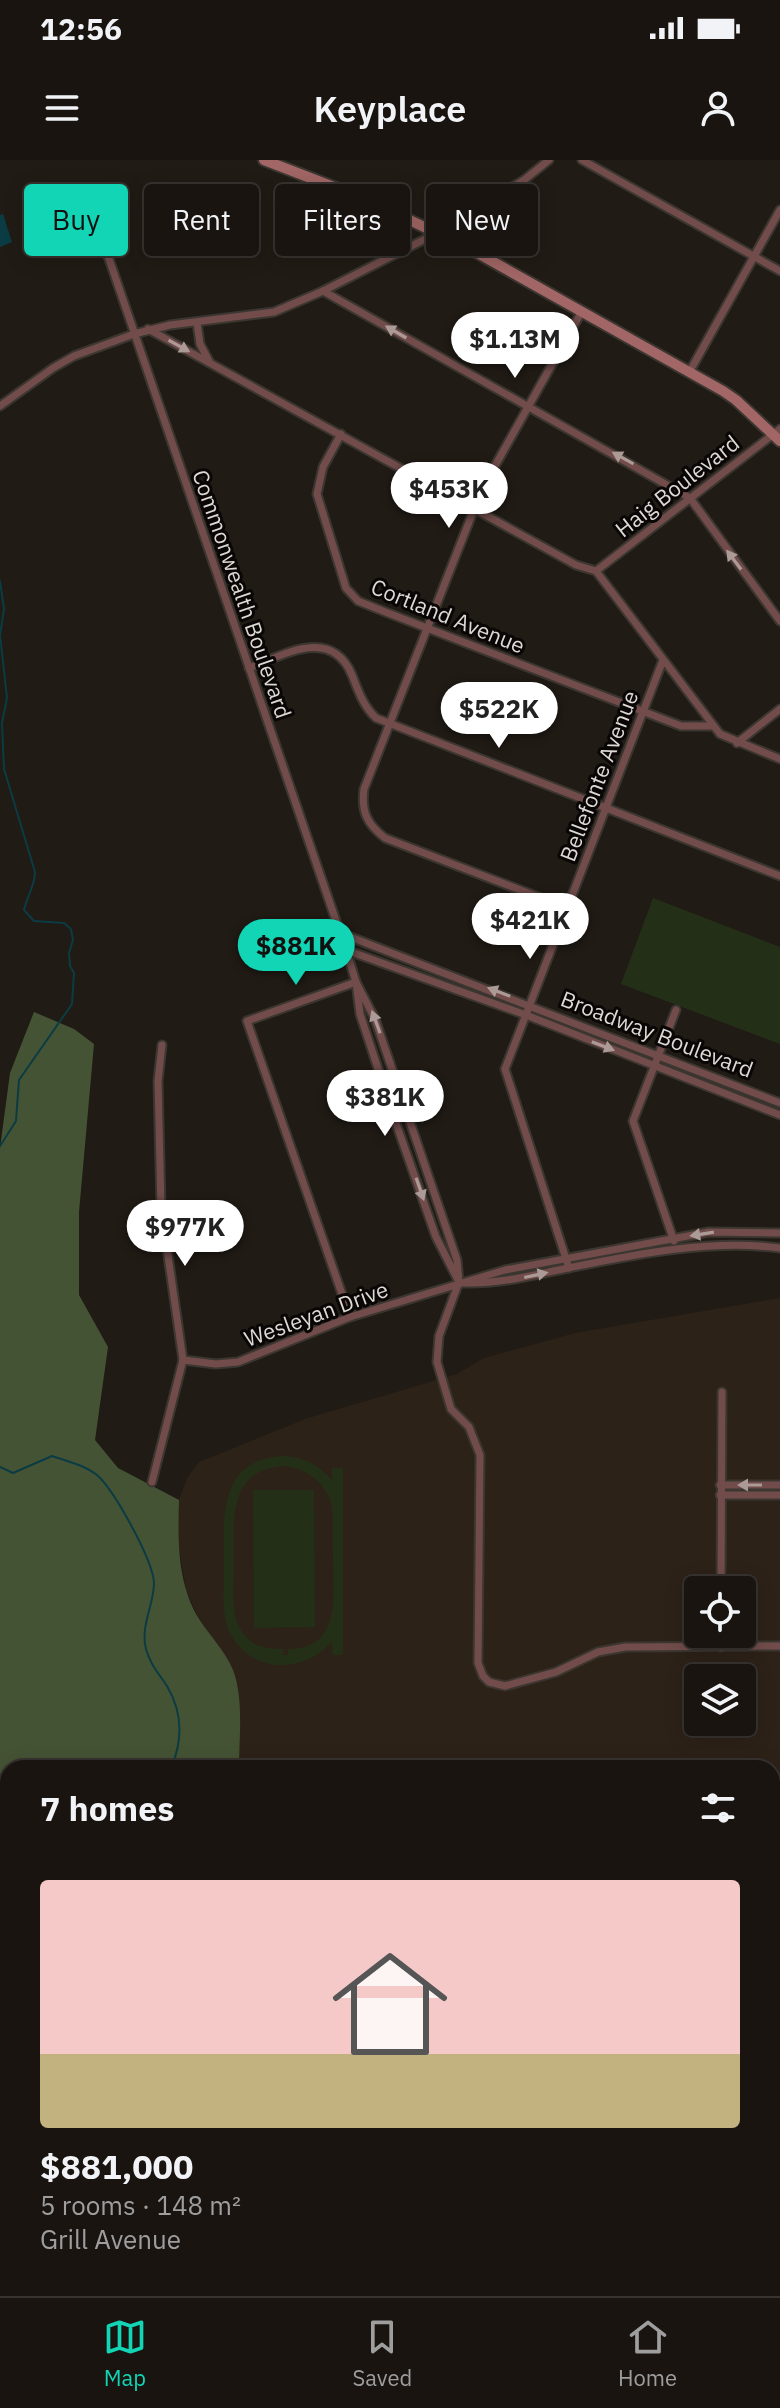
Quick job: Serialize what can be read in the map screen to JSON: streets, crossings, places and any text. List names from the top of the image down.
{
  "streets": {
    "street": [
      "Haig Boulevard",
      "Commonwealth Boulevard",
      "Cortland Avenue",
      "Bellefonte Avenue",
      "Broadway Boulevard",
      "Wesleyan Drive"
    ]
  },
  "crossings": [
    ["Commonwealth Boulevard", "Broadway Boulevard"],
    ["Commonwealth Boulevard", "Wesleyan Drive"],
    ["Cortland Avenue", "Bellefonte Avenue"],
    ["Bellefonte Avenue", "Broadway Boulevard"]
  ],
  "page": {
    "status": "12:56",
    "header": "Keyplace",
    "chip": [
      "Buy",
      "Rent",
      "Filters",
      "New"
    ],
    "price": [
      "$1.13M",
      "$453K",
      "$522K",
      "$421K",
      "$881K",
      "$381K",
      "$977K"
    ],
    "heading": "7 homes",
    "list": [
      {
        "name": "$881,000",
        "note": "5 rooms · 148 m² · Grill Avenue"
      }
    ],
    "tabs": ["Map", "Saved", "Home"]
  }
}
